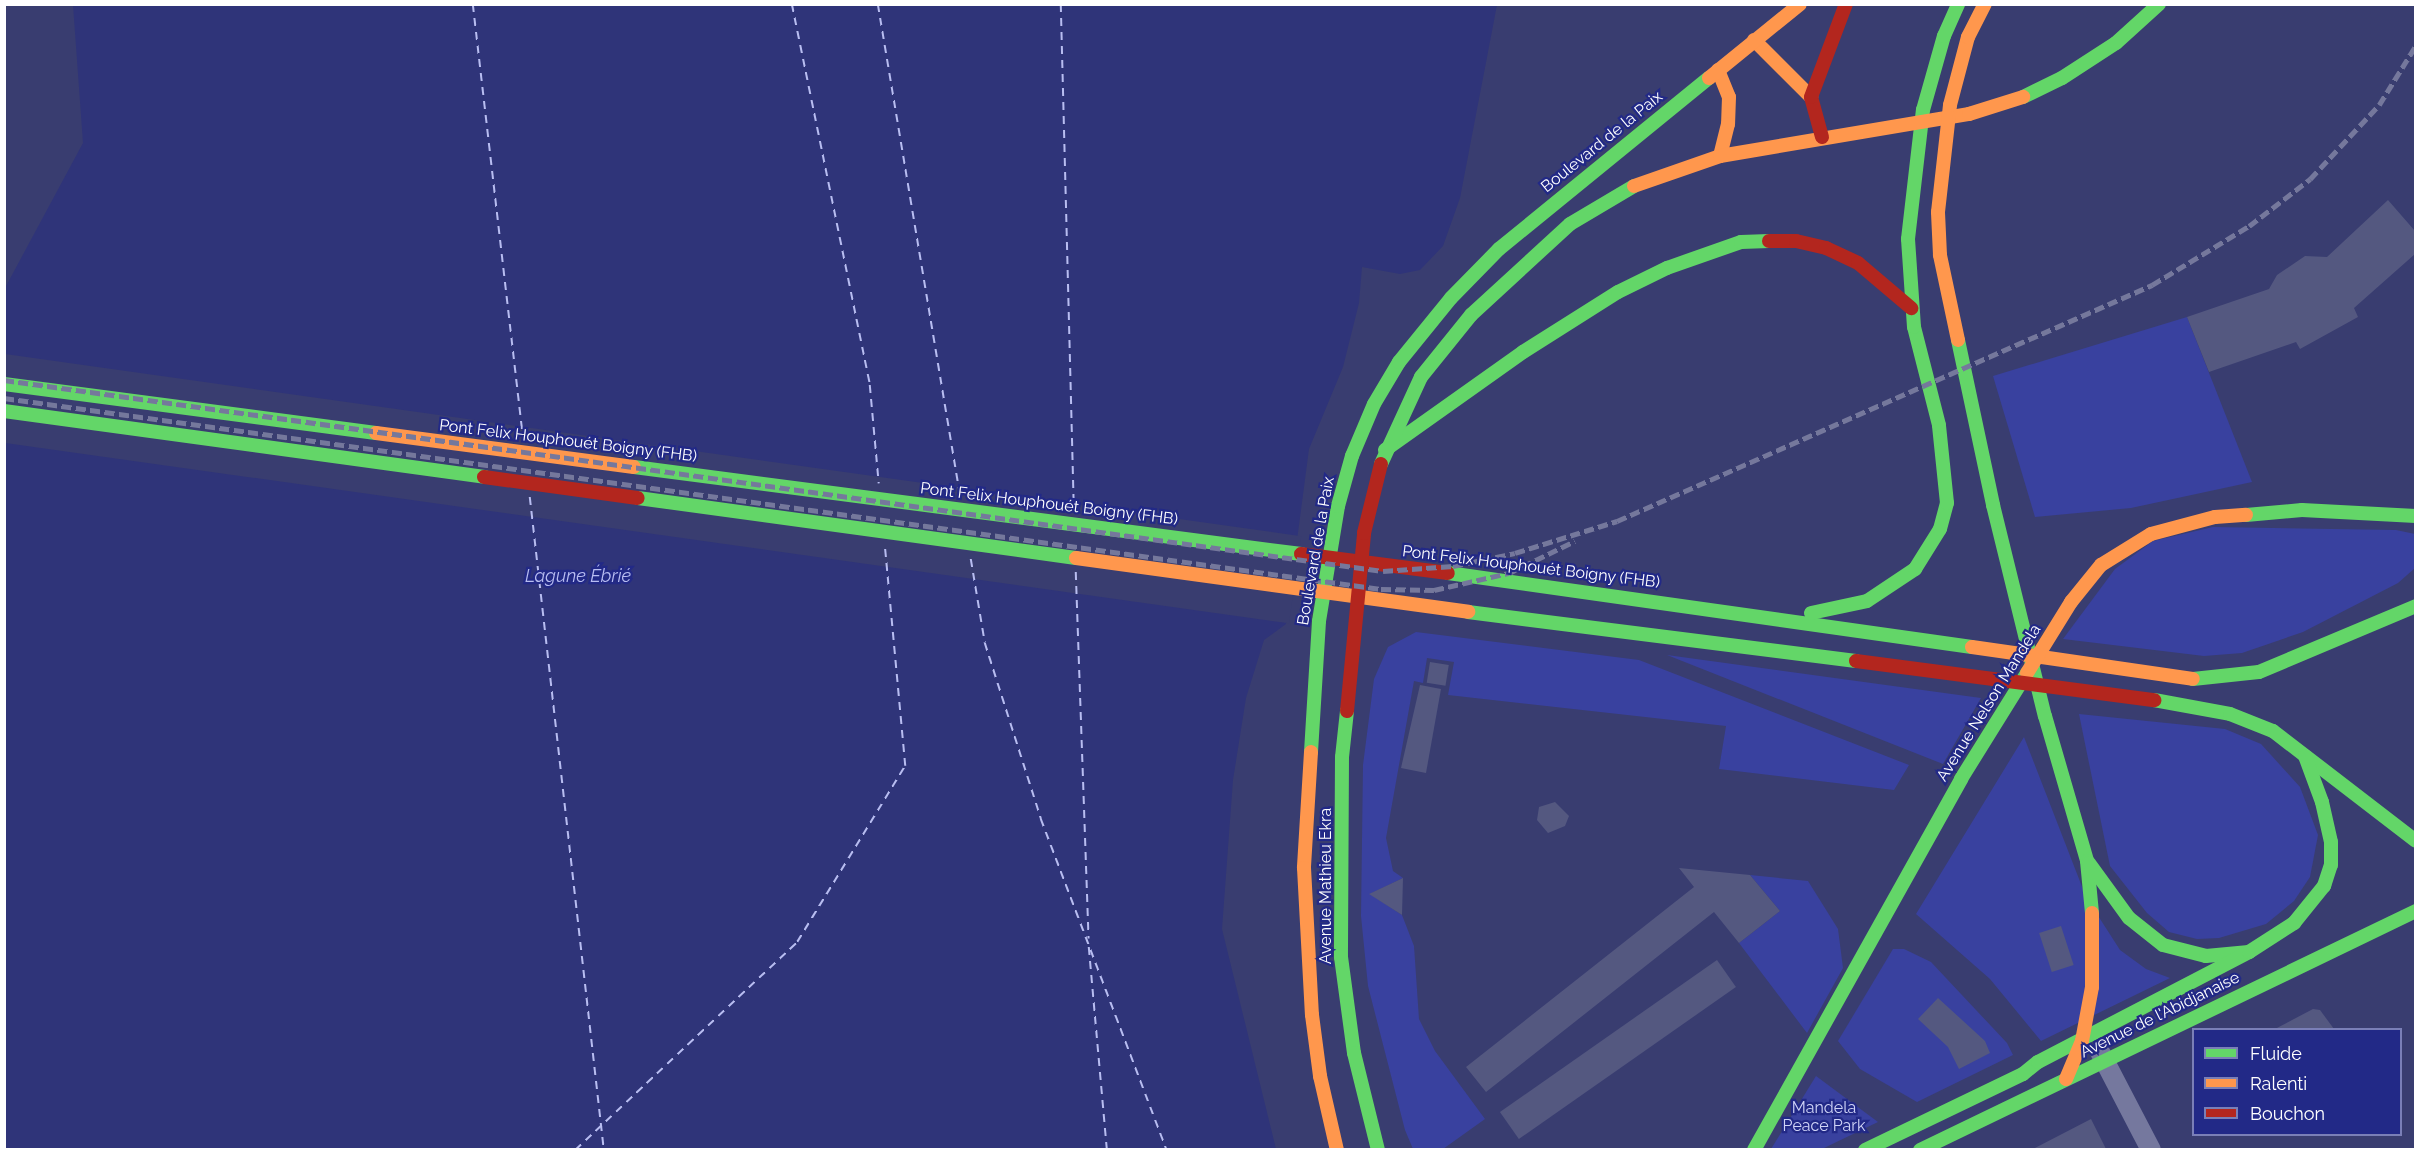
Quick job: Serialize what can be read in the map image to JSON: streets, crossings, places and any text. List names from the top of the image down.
{
  "streets": {
    "main road": [
      "Boulevard de la Paix",
      "Pont Felix Houphouét Boigny (FHB)",
      "Avenue Nelson Mandela",
      "Avenue Mathieu Ekra",
      "Avenue de l'Abidjanaise"
    ]
  },
  "water": ["Lagune Ébrié"],
  "parks": ["Mandela Peace Park"],
  "legend": ["Fluide", "Ralenti", "Bouchon"]
}
